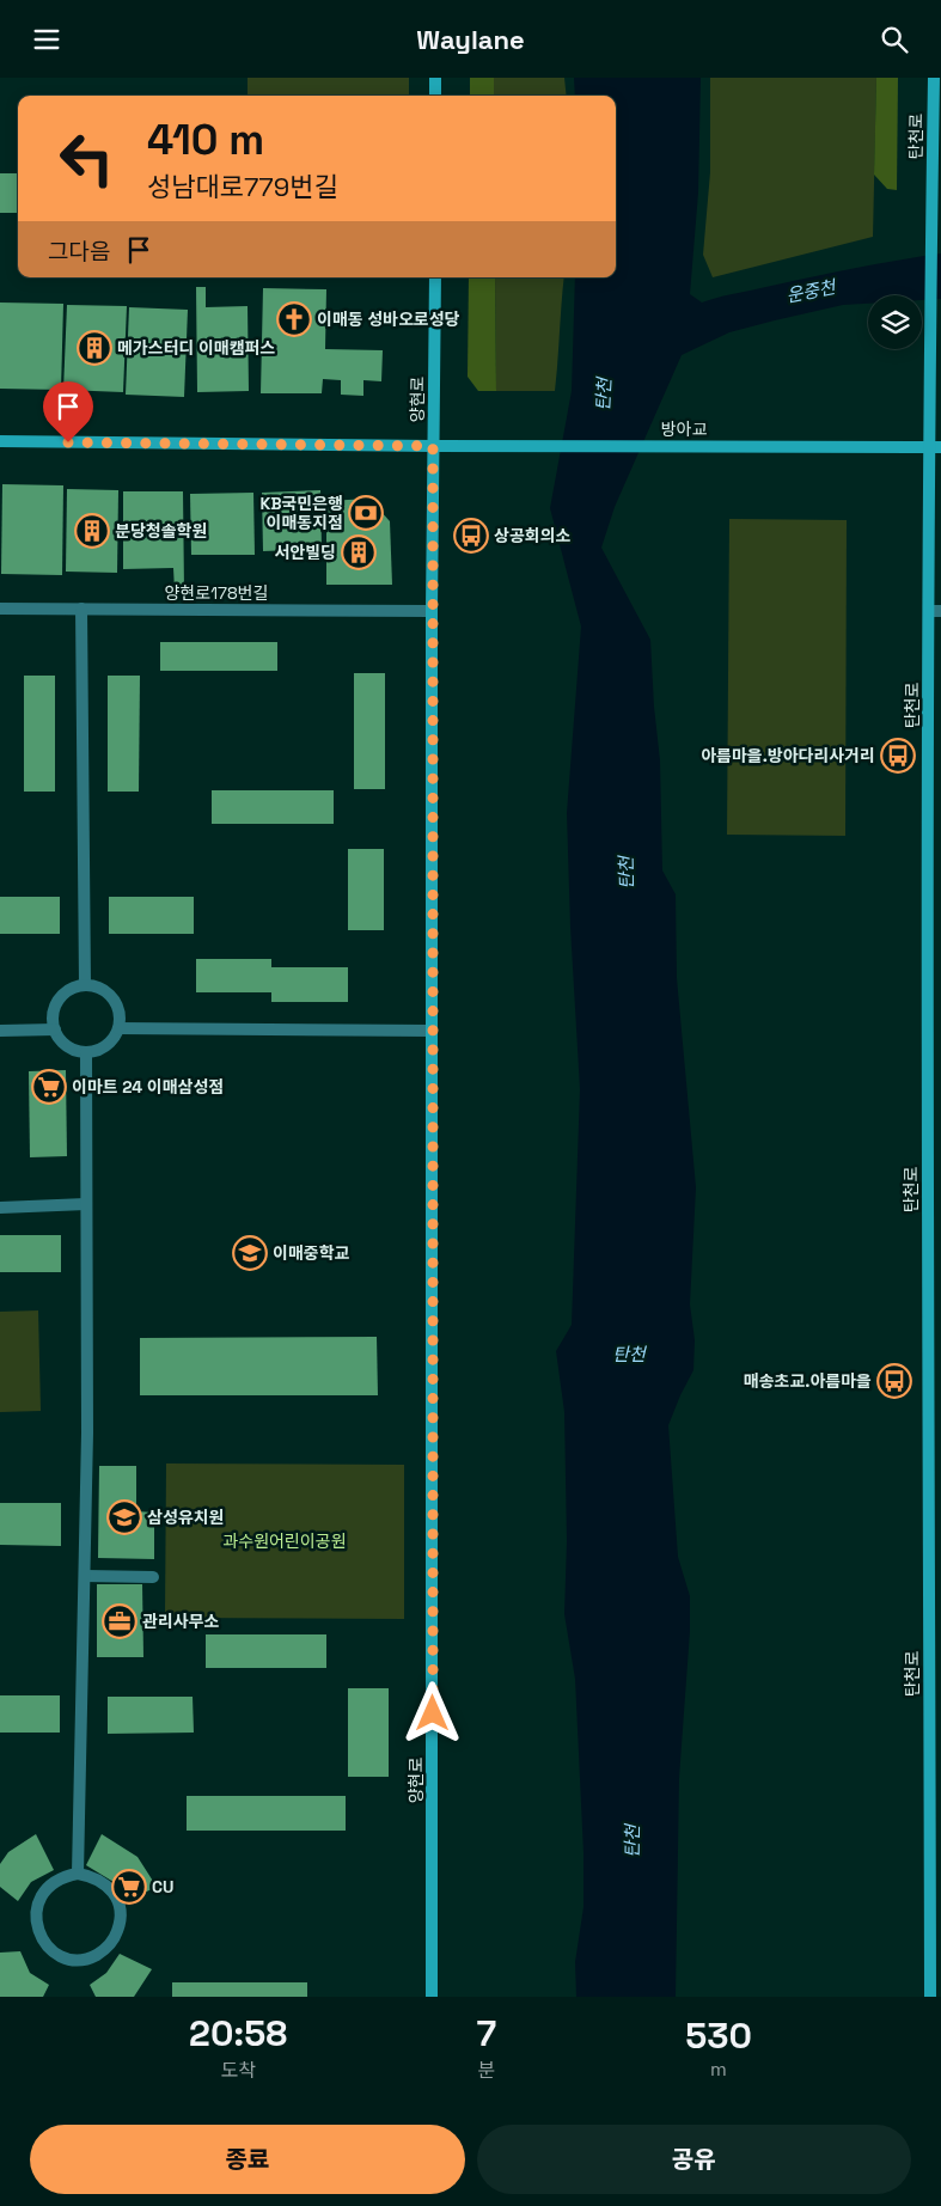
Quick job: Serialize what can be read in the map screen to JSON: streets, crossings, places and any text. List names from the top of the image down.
{
  "streets": {
    "main road": ["탄천로", "양현로", "방아교"],
    "street": ["양현로178번길"]
  },
  "crossings": [
    ["탄천로", "방아교"],
    ["양현로", "방아교"],
    ["양현로", "양현로178번길"]
  ],
  "water": ["운중천", "탄천"],
  "parks": ["과수원어린이공원"],
  "places": {
    "church": ["이매동 성바오로성당"],
    "building": ["메가스터디 이매캠퍼스", "분당청솔학원", "서안빌딩"],
    "bank": ["KB국민은행 이매동지점"],
    "bus stop": ["상공회의소", "아름마을.방아다리사거리", "매송초교.아름마을"],
    "supermarket": ["이마트 24 이매삼성점", "CU"],
    "school or university": ["이매중학교", "삼성유치원"],
    "office": ["관리사무소"]
  },
  "page": {
    "header": "Waylane",
    "turn": ["410 m", "성남대로779번길"],
    "then": "그다음",
    "eta": [
      "20:58",
      "도착",
      "7",
      "분",
      "530",
      "m"
    ],
    "buttons": ["종료", "공유"]
  }
}
